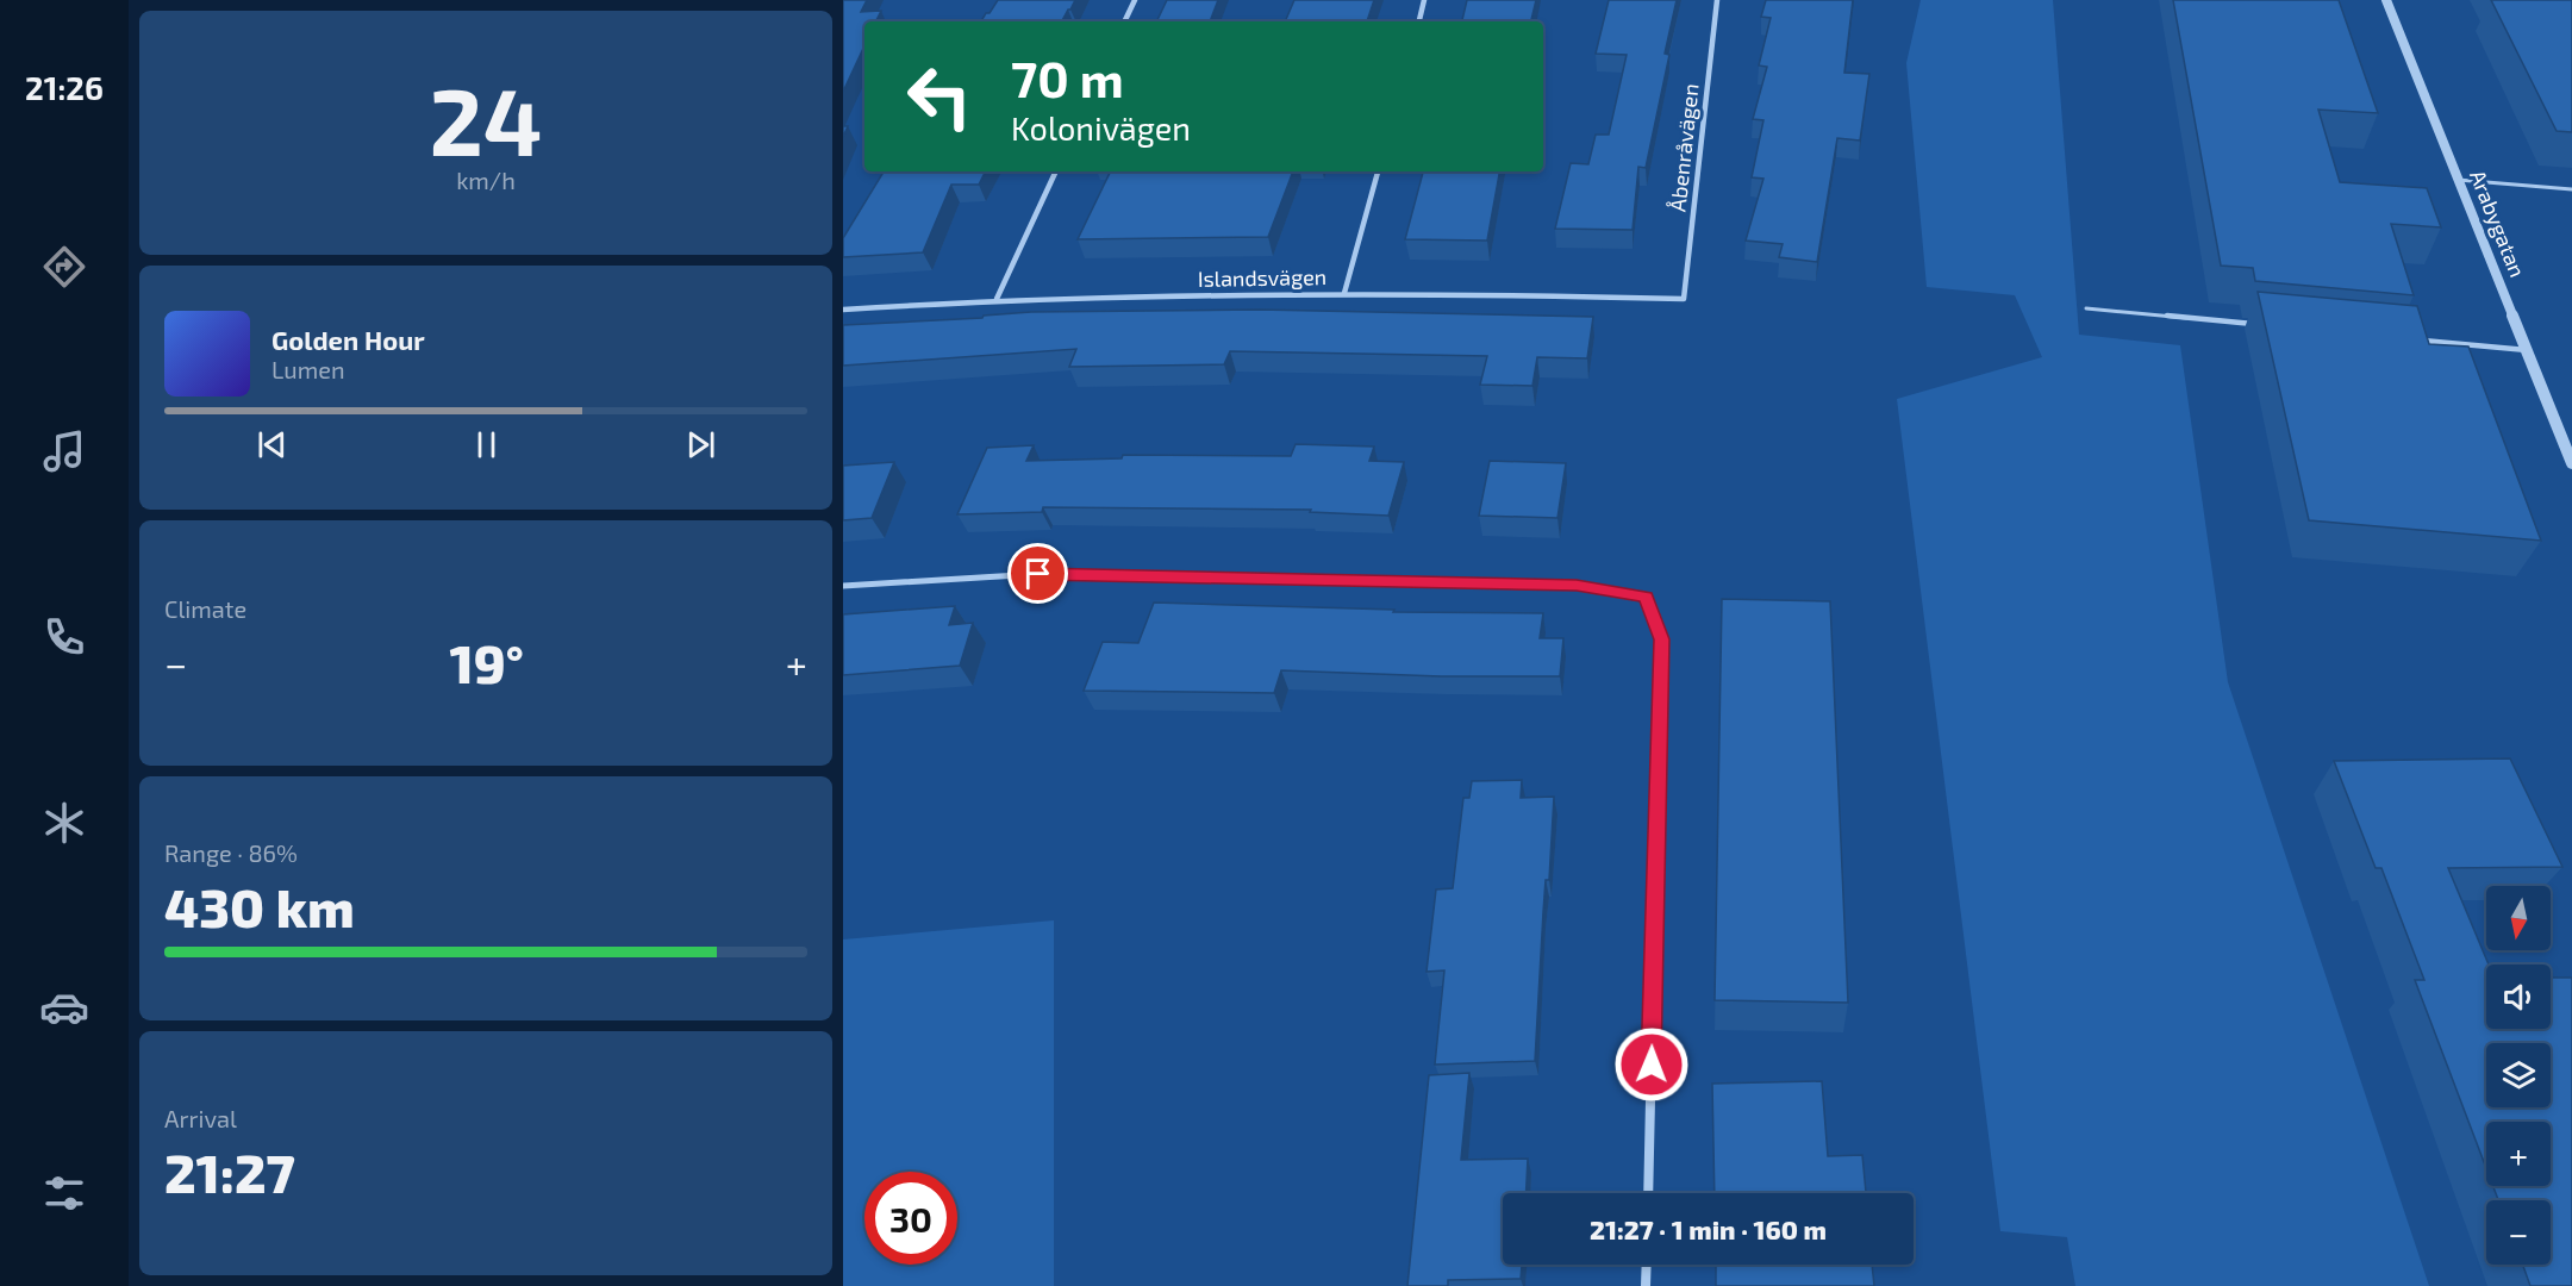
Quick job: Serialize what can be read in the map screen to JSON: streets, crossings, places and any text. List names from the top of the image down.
{
  "streets": {
    "street": ["Åbenråvägen", "Arabygatan", "Islandsvägen"]
  },
  "crossings": [
    ["Åbenråvägen", "Islandsvägen"]
  ],
  "north": "bottom",
  "page": {
    "tabs": "21:26",
    "tile": [
      ["24", "km/h"],
      "Climate",
      ["Range · 86%", "430 km"],
      ["Arrival", "21:27"]
    ],
    "turn": ["70 m", "Kolonivägen"],
    "song": ["Golden Hour", "Lumen"],
    "heat": ["−", "19°", "+"],
    "map_buttons": ["+", "−"],
    "limit": "30",
    "trip": "21:27 · 1 min · 160 m"
  }
}
